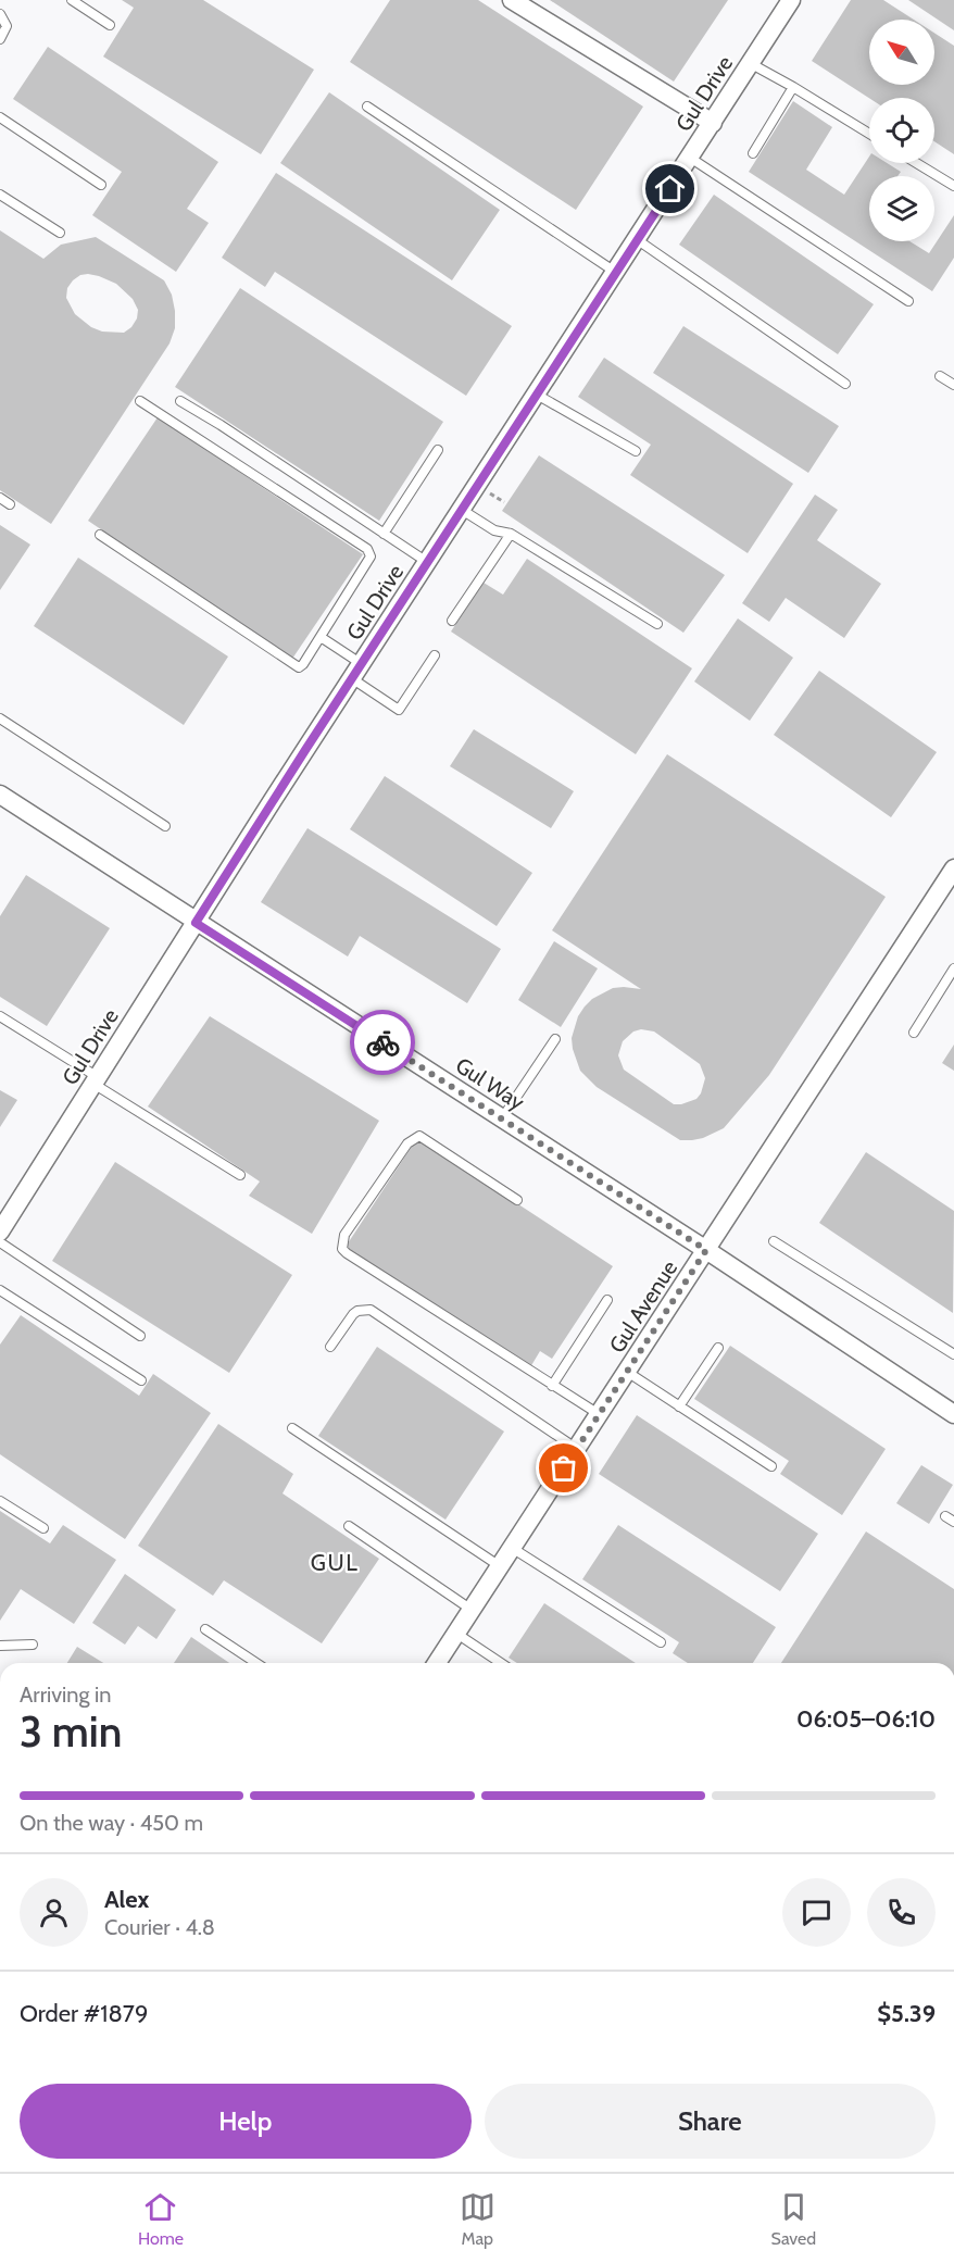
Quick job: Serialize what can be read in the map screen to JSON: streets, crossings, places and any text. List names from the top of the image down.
{
  "streets": {
    "street": ["Gul Drive", "Gul Way", "Gul Avenue"]
  },
  "crossings": [
    ["Gul Drive", "Gul Way"],
    ["Gul Way", "Gul Avenue"]
  ],
  "districts": ["GUL"],
  "north": "top left",
  "page": {
    "heading": ["3 min", "Arriving in", "06:05–06:10"],
    "panel": [
      "Alex",
      "Courier · 4.8",
      "Order #1879",
      "$5.39"
    ],
    "bar": "On the way · 450 m",
    "buttons": ["Help", "Share"],
    "tabs": ["Home", "Map", "Saved"]
  }
}
